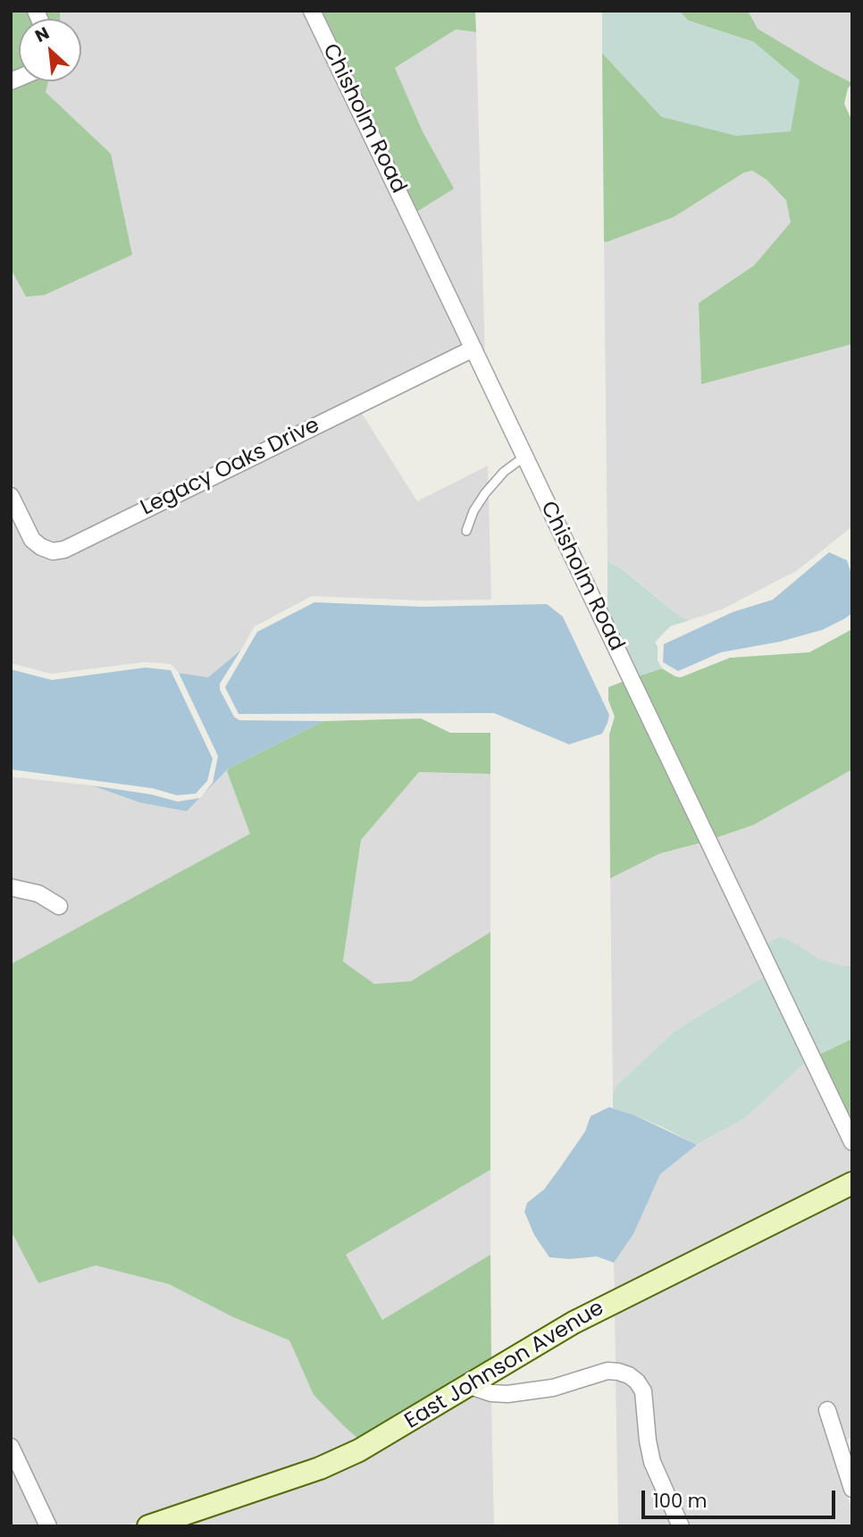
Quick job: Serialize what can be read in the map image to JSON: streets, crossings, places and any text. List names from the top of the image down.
{
  "streets": {
    "main road": ["East Johnson Avenue"],
    "street": ["Chisholm Road", "Legacy Oaks Drive"]
  },
  "crossings": [
    ["Chisholm Road", "Legacy Oaks Drive"]
  ],
  "scale_bar": "100 m",
  "north": "top left"
}
